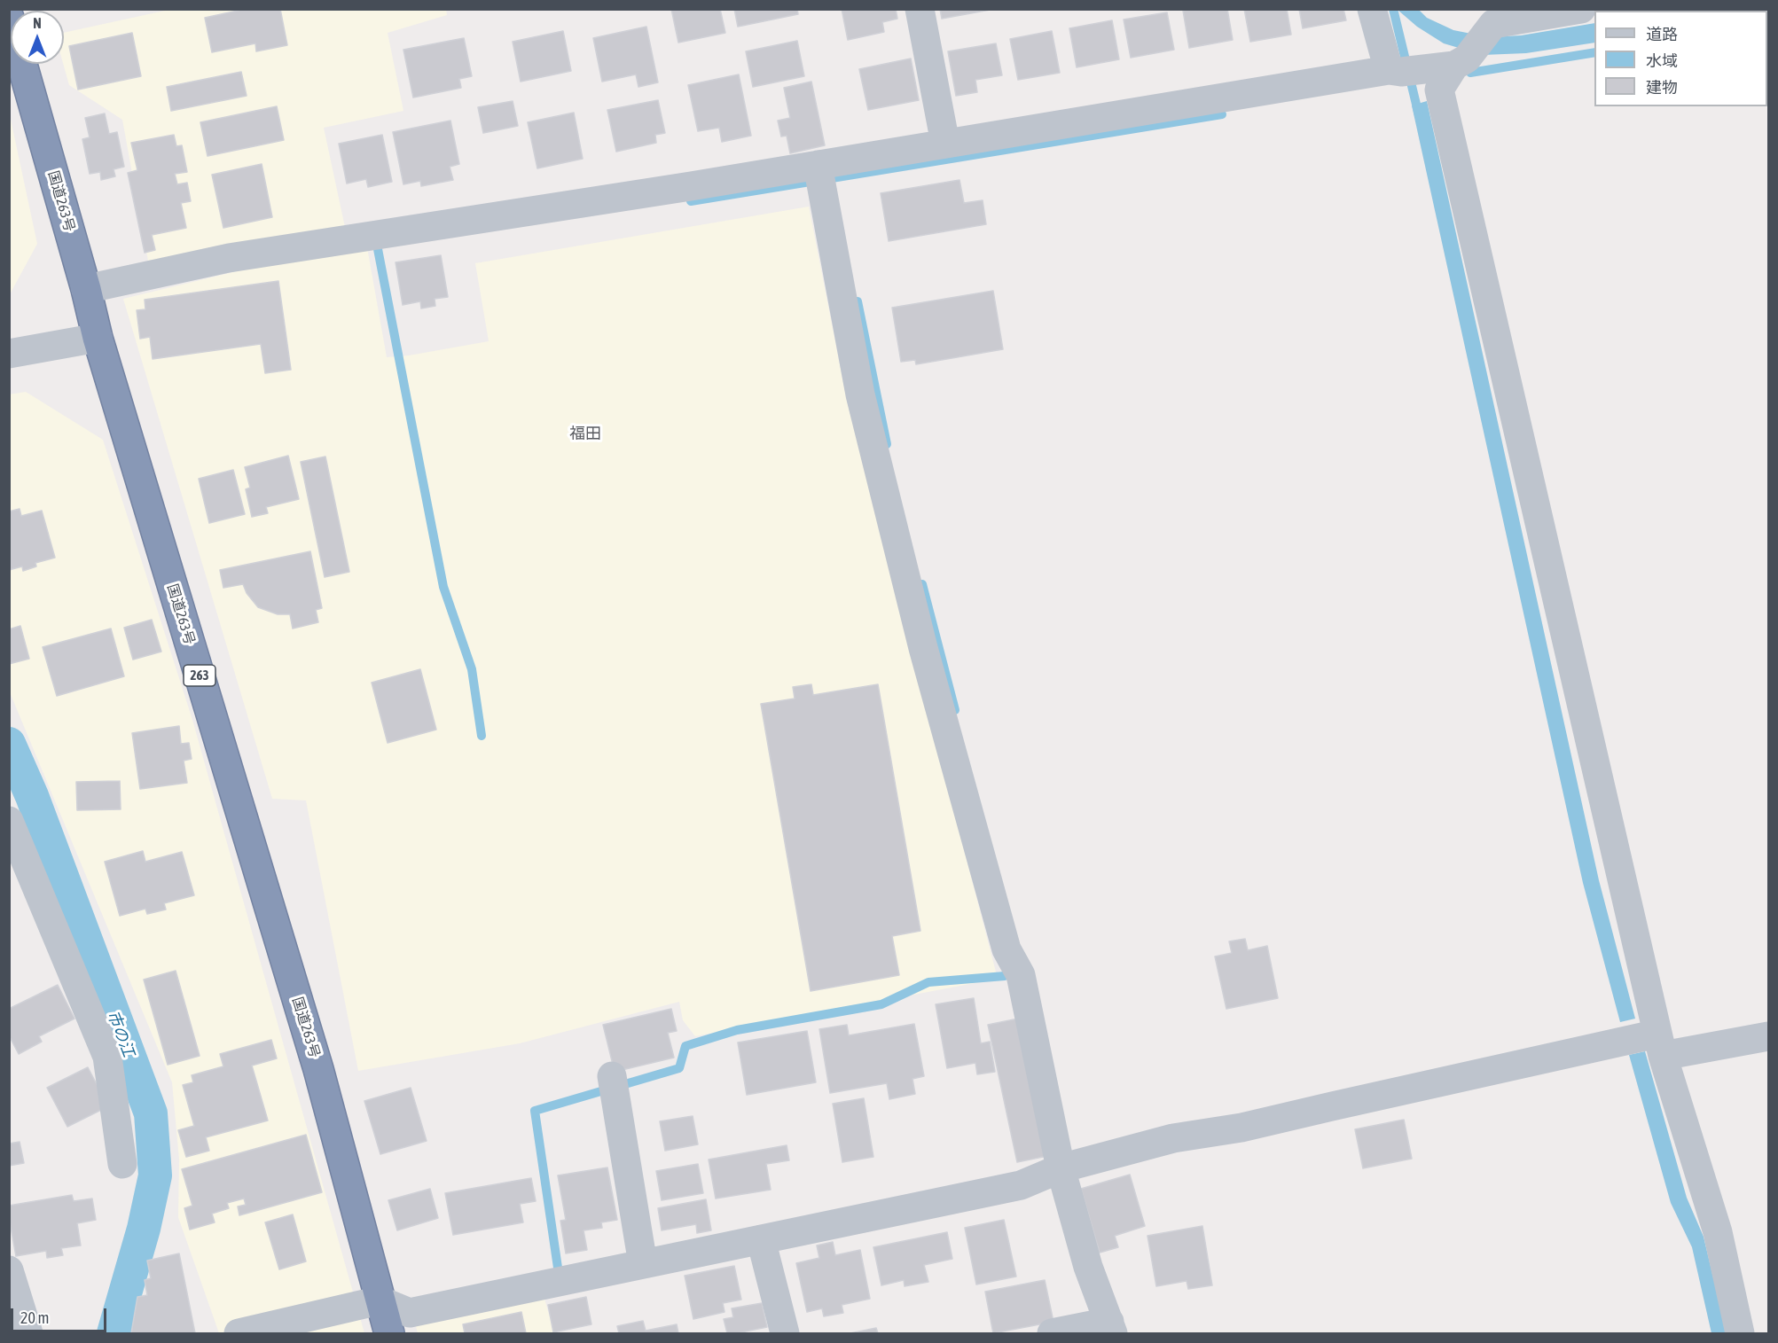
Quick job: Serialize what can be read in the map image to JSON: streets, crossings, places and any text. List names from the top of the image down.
{
  "streets": {
    "highway": ["国道263号", "263"]
  },
  "districts": ["福田"],
  "water": ["市の江"],
  "legend": ["道路", "水域", "建物"],
  "scale_bar": "20 m",
  "north": "top"
}
